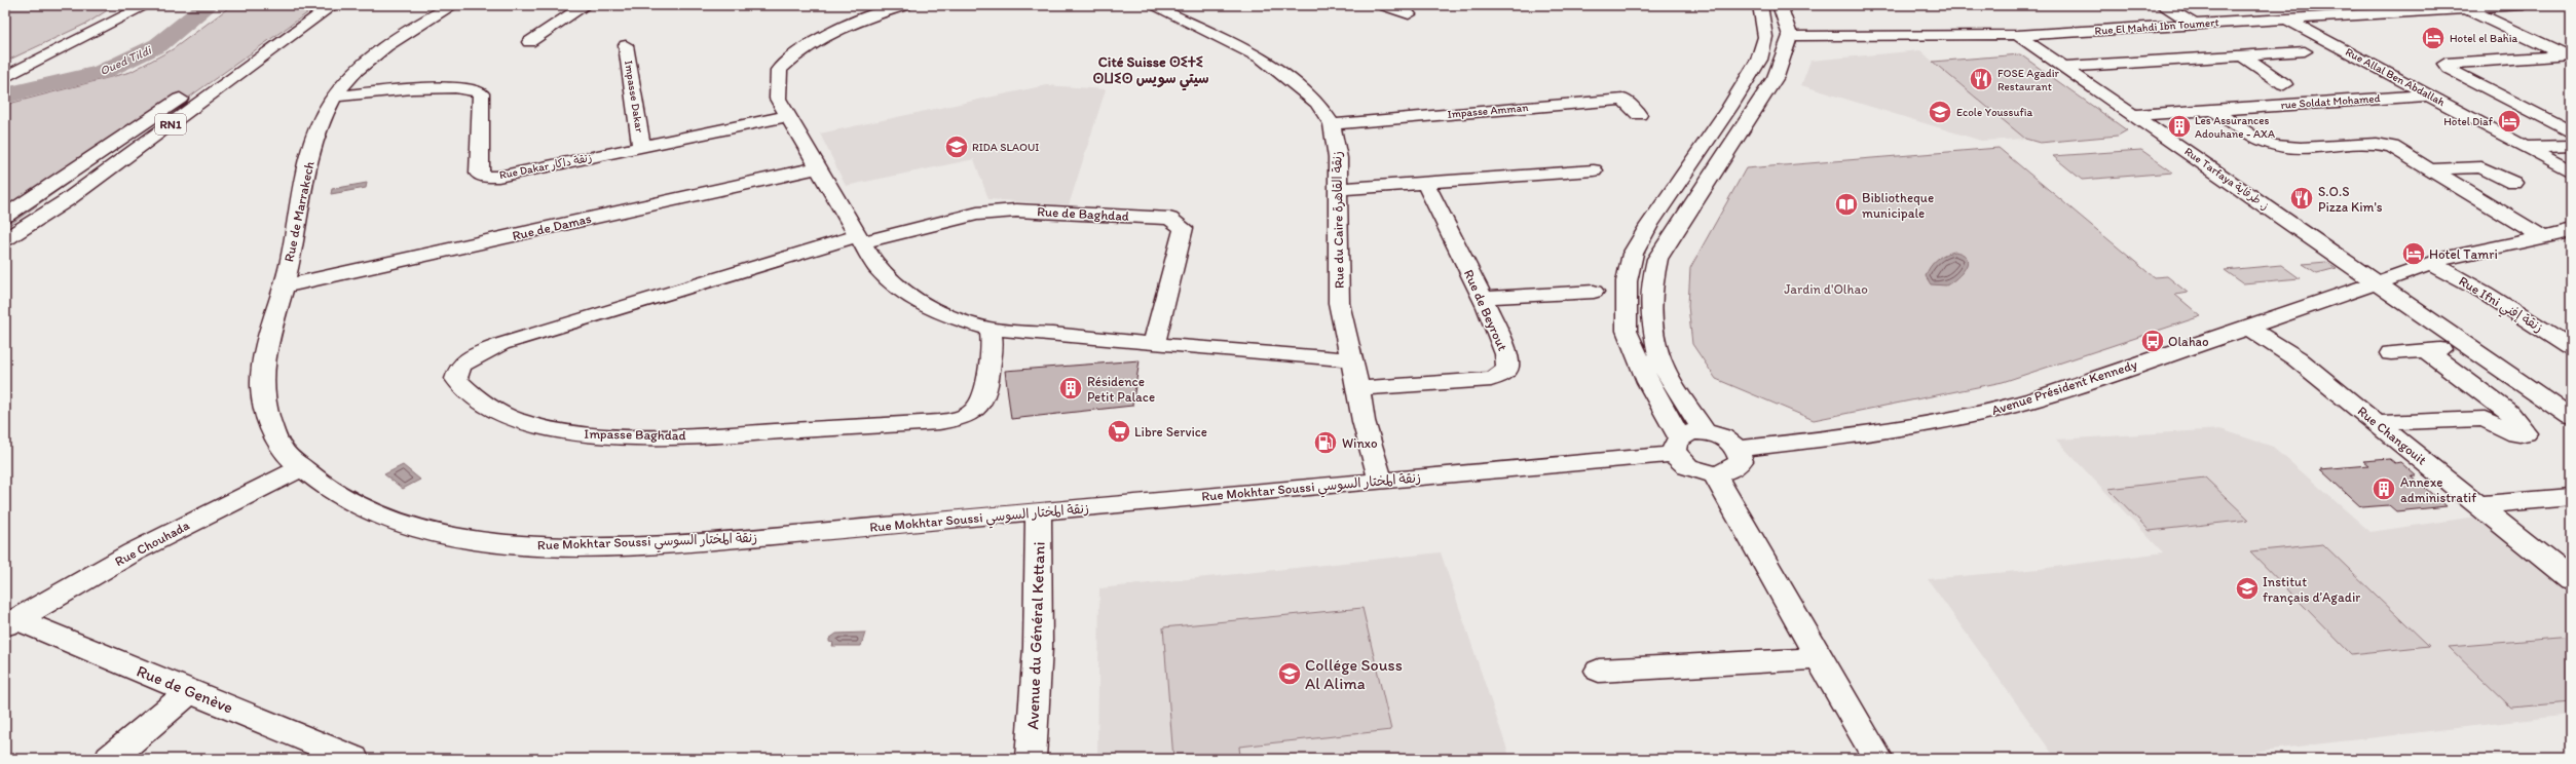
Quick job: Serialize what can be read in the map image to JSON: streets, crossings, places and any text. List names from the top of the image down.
{
  "streets": {
    "main road": [
      "Rue El Mahdi Ibn Toumert",
      "Rue Allal Ben Abdallah",
      "Impasse Dakar",
      "rue Soldat Mohamed",
      "Impasse Amman",
      "RN1",
      "Rue Dakar زنقة داكار",
      "Rue Tarfaya ز. طرفاية",
      "Rue de Marrakech",
      "Rue de Baghdad",
      "Rue du Caire زنقة القاهرة",
      "Rue de Damas",
      "Rue Ifni زنقة إفني",
      "Rue de Beyrout",
      "Avenue Président Kennedy",
      "Impasse Baghdad",
      "Rue Changouit",
      "Rue Mokhtar Soussi زنقة المختار السوسي",
      "Rue Chouhada",
      "Avenue du Général Kettani",
      "Rue de Genève"
    ]
  },
  "crossings": [
    ["Rue El Mahdi Ibn Toumert", "Rue Allal Ben Abdallah"],
    ["Rue El Mahdi Ibn Toumert", "Rue Tarfaya ز. طرفاية"],
    ["Rue Allal Ben Abdallah", "rue Soldat Mohamed"],
    ["Impasse Dakar", "Rue Dakar زنقة داكار"],
    ["rue Soldat Mohamed", "Rue Tarfaya ز. طرفاية"],
    ["Impasse Amman", "Rue du Caire زنقة القاهرة"],
    ["Rue Dakar زنقة داكار", "Rue de Marrakech"],
    ["Rue Tarfaya ز. طرفاية", "Avenue Président Kennedy"],
    ["Rue de Marrakech", "Rue de Damas"],
    ["Rue de Marrakech", "Rue Mokhtar Soussi زنقة المختار السوسي"],
    ["Rue de Marrakech", "Rue Chouhada"],
    ["Rue de Baghdad", "Impasse Baghdad"],
    ["Rue du Caire زنقة القاهرة", "Rue de Beyrout"],
    ["Rue du Caire زنقة القاهرة", "Rue Mokhtar Soussi زنقة المختار السوسي"],
    ["Rue Ifni زنقة إفني", "Avenue Président Kennedy"],
    ["Avenue Président Kennedy", "Rue Changouit"],
    ["Avenue Président Kennedy", "Rue Mokhtar Soussi زنقة المختار السوسي"],
    ["Rue Mokhtar Soussi زنقة المختار السوسي", "Rue Chouhada"],
    ["Rue Mokhtar Soussi زنقة المختار السوسي", "Avenue du Général Kettani"],
    ["Rue Chouhada", "Rue de Genève"]
  ],
  "districts": ["Cité Suisse ⵙⵉⵜⵉ ⵙⵡⵉⵙ سيتي سويس"],
  "water": ["Oued Tildi"],
  "parks": ["Jardin d'Olhao"],
  "places": {
    "hotel": ["Hotel el Bahia", "Hotel Diaf", "Hotel Tamri"],
    "restaurant": ["FOSE Agadir Restaurant", "S.O.S Pizza Kim's"],
    "school or university": [
      "Ecole Youssufia",
      "RIDA SLAOUI",
      "Institut français d’Agadir",
      "Collége Souss Al Alima"
    ],
    "building": ["Les Assurances Adouhane - AXA", "Résidence Petit Palace", "Annexe administratif"],
    "library": ["Bibliotheque municipale"],
    "bus stop": ["Olahao"],
    "supermarket": ["Libre Service"],
    "fuel station": ["Winxo"]
  }
}
